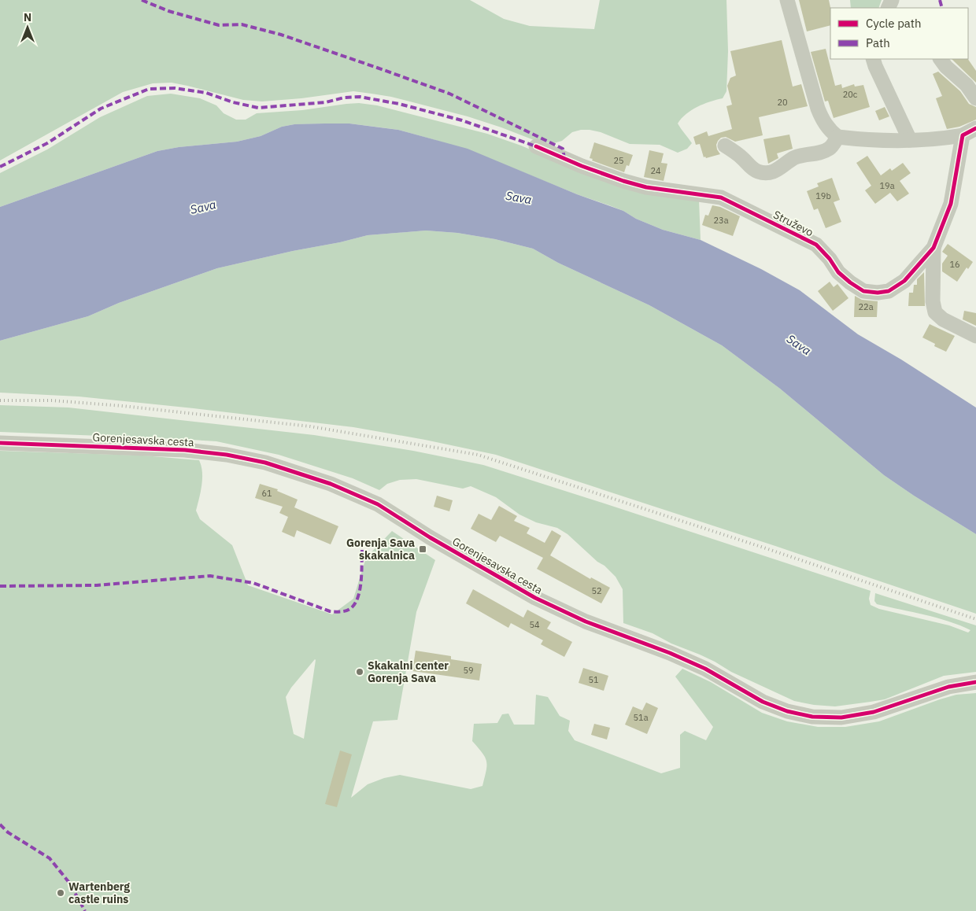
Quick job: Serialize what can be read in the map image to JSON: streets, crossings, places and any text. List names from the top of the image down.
{
  "streets": {
    "street": ["Struževo", "Gorenjesavska cesta"]
  },
  "water": ["Sava"],
  "places": {
    "transit": ["Gorenja Sava skakalnica"],
    "other": ["Skakalni center Gorenja Sava", "Wartenberg castle ruins"]
  },
  "house_numbers": [
    "20c",
    "20",
    "25",
    "24",
    "19a",
    "19b",
    "23a",
    "16",
    "22a",
    "61",
    "52",
    "54",
    "59",
    "51",
    "51a"
  ],
  "legend": ["Cycle path", "Path"],
  "north": "top"
}
